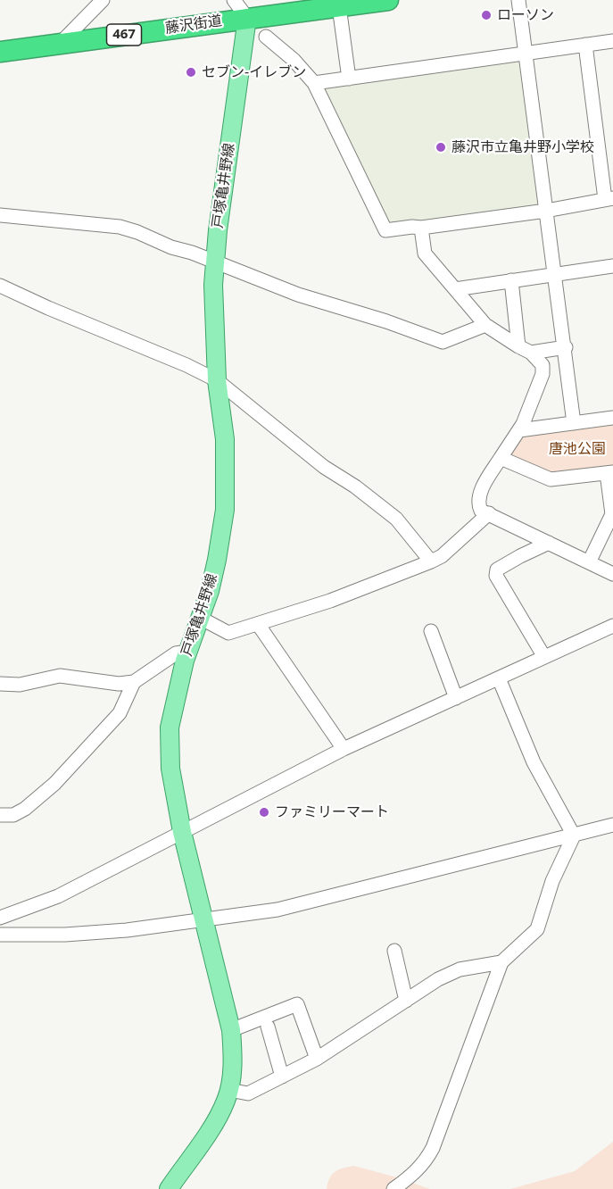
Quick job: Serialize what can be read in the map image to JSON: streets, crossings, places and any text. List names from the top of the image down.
{
  "streets": {
    "highway": ["藤沢街道", "467"],
    "main road": ["戸塚亀井野線"]
  },
  "crossings": [
    ["藤沢街道", "戸塚亀井野線"]
  ],
  "parks": ["唐池公園"],
  "places": [
    "ローソン",
    "セブン-イレブン",
    "藤沢市立亀井野小学校",
    "ファミリーマート"
  ]
}
